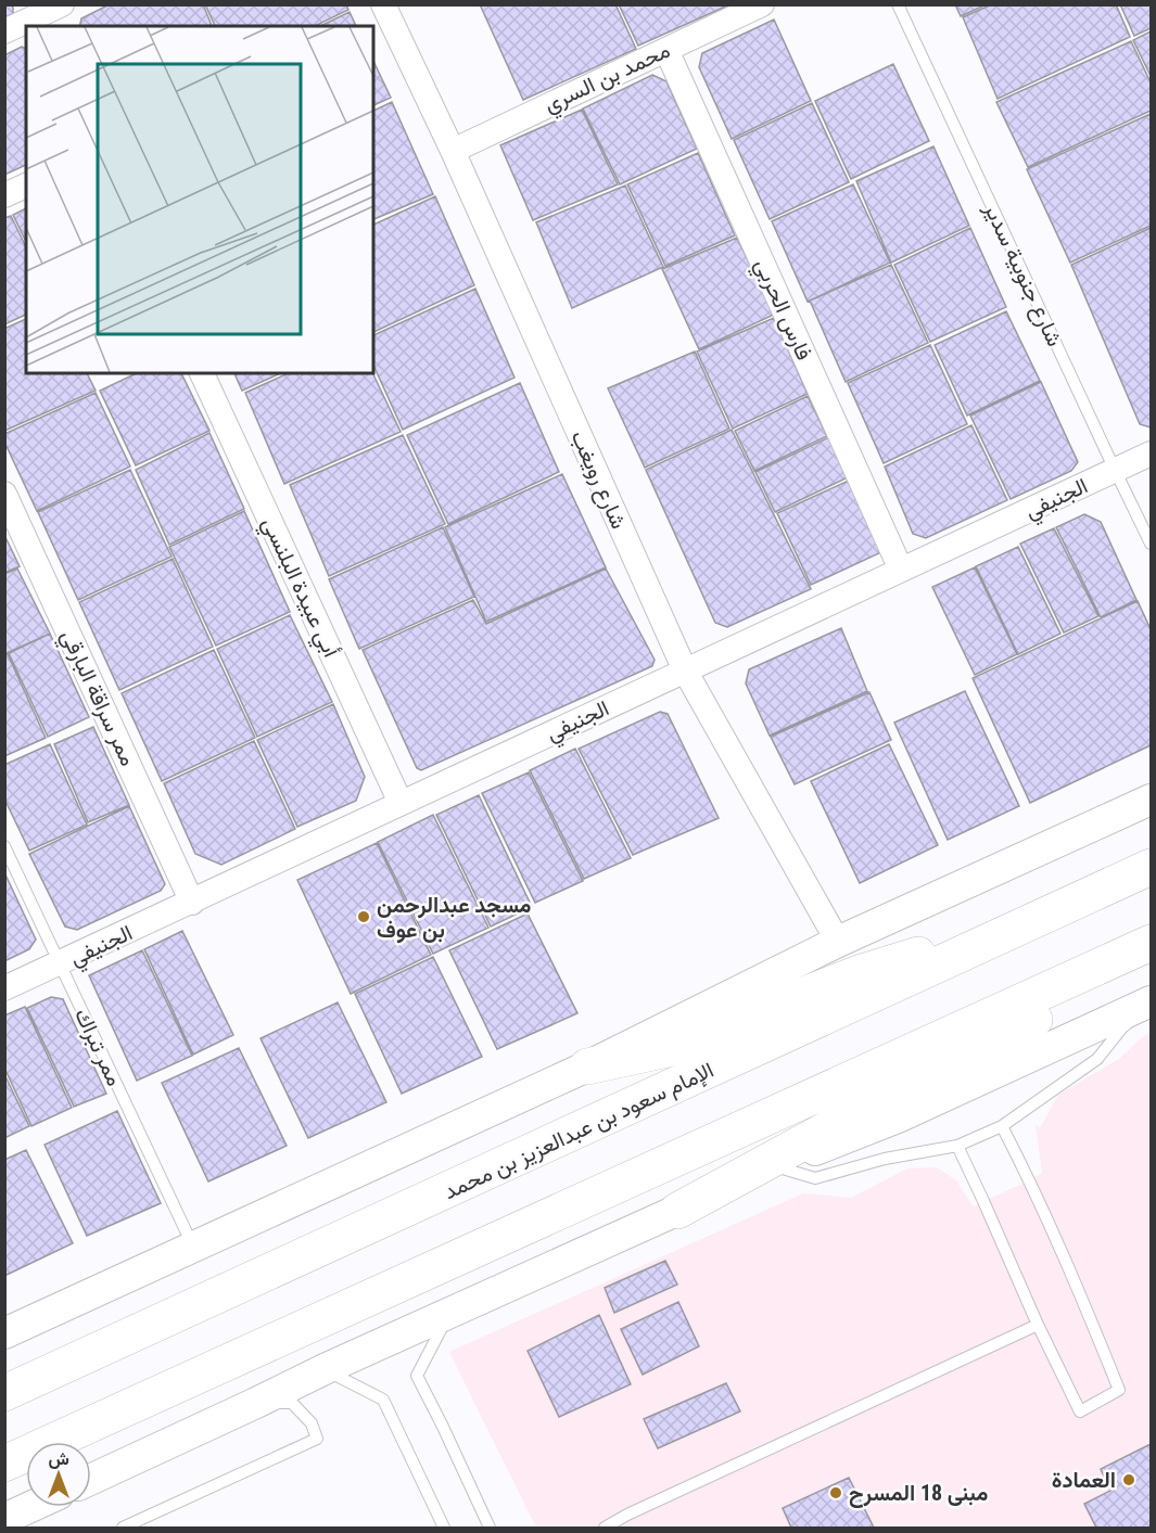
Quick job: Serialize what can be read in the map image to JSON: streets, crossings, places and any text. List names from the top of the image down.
{
  "streets": {
    "main road": ["الإمام سعود بن عبدالعزيز بن محمد"],
    "street": [
      "محمد بن السري",
      "فارس الحربي",
      "شارع رويغب",
      "الجنيفي",
      "أبي عبيدة البلنسي",
      "ممر سراقة البارقي"
    ],
    "lane": ["شارع جنوبية سدير", "ممر تبراك"]
  },
  "crossings": [
    ["محمد بن السري", "فارس الحربي"],
    ["محمد بن السري", "شارع رويغب"],
    ["شارع جنوبية سدير", "الجنيفي"],
    ["فارس الحربي", "الجنيفي"],
    ["شارع رويغب", "الجنيفي"],
    ["الجنيفي", "أبي عبيدة البلنسي"],
    ["الجنيفي", "ممر سراقة البارقي"],
    ["الجنيفي", "ممر تبراك"]
  ],
  "places": ["مسجد عبدالرحمن بن عوف", "العمادة", "مبنى 18 المسرح"],
  "north": "top"
}
